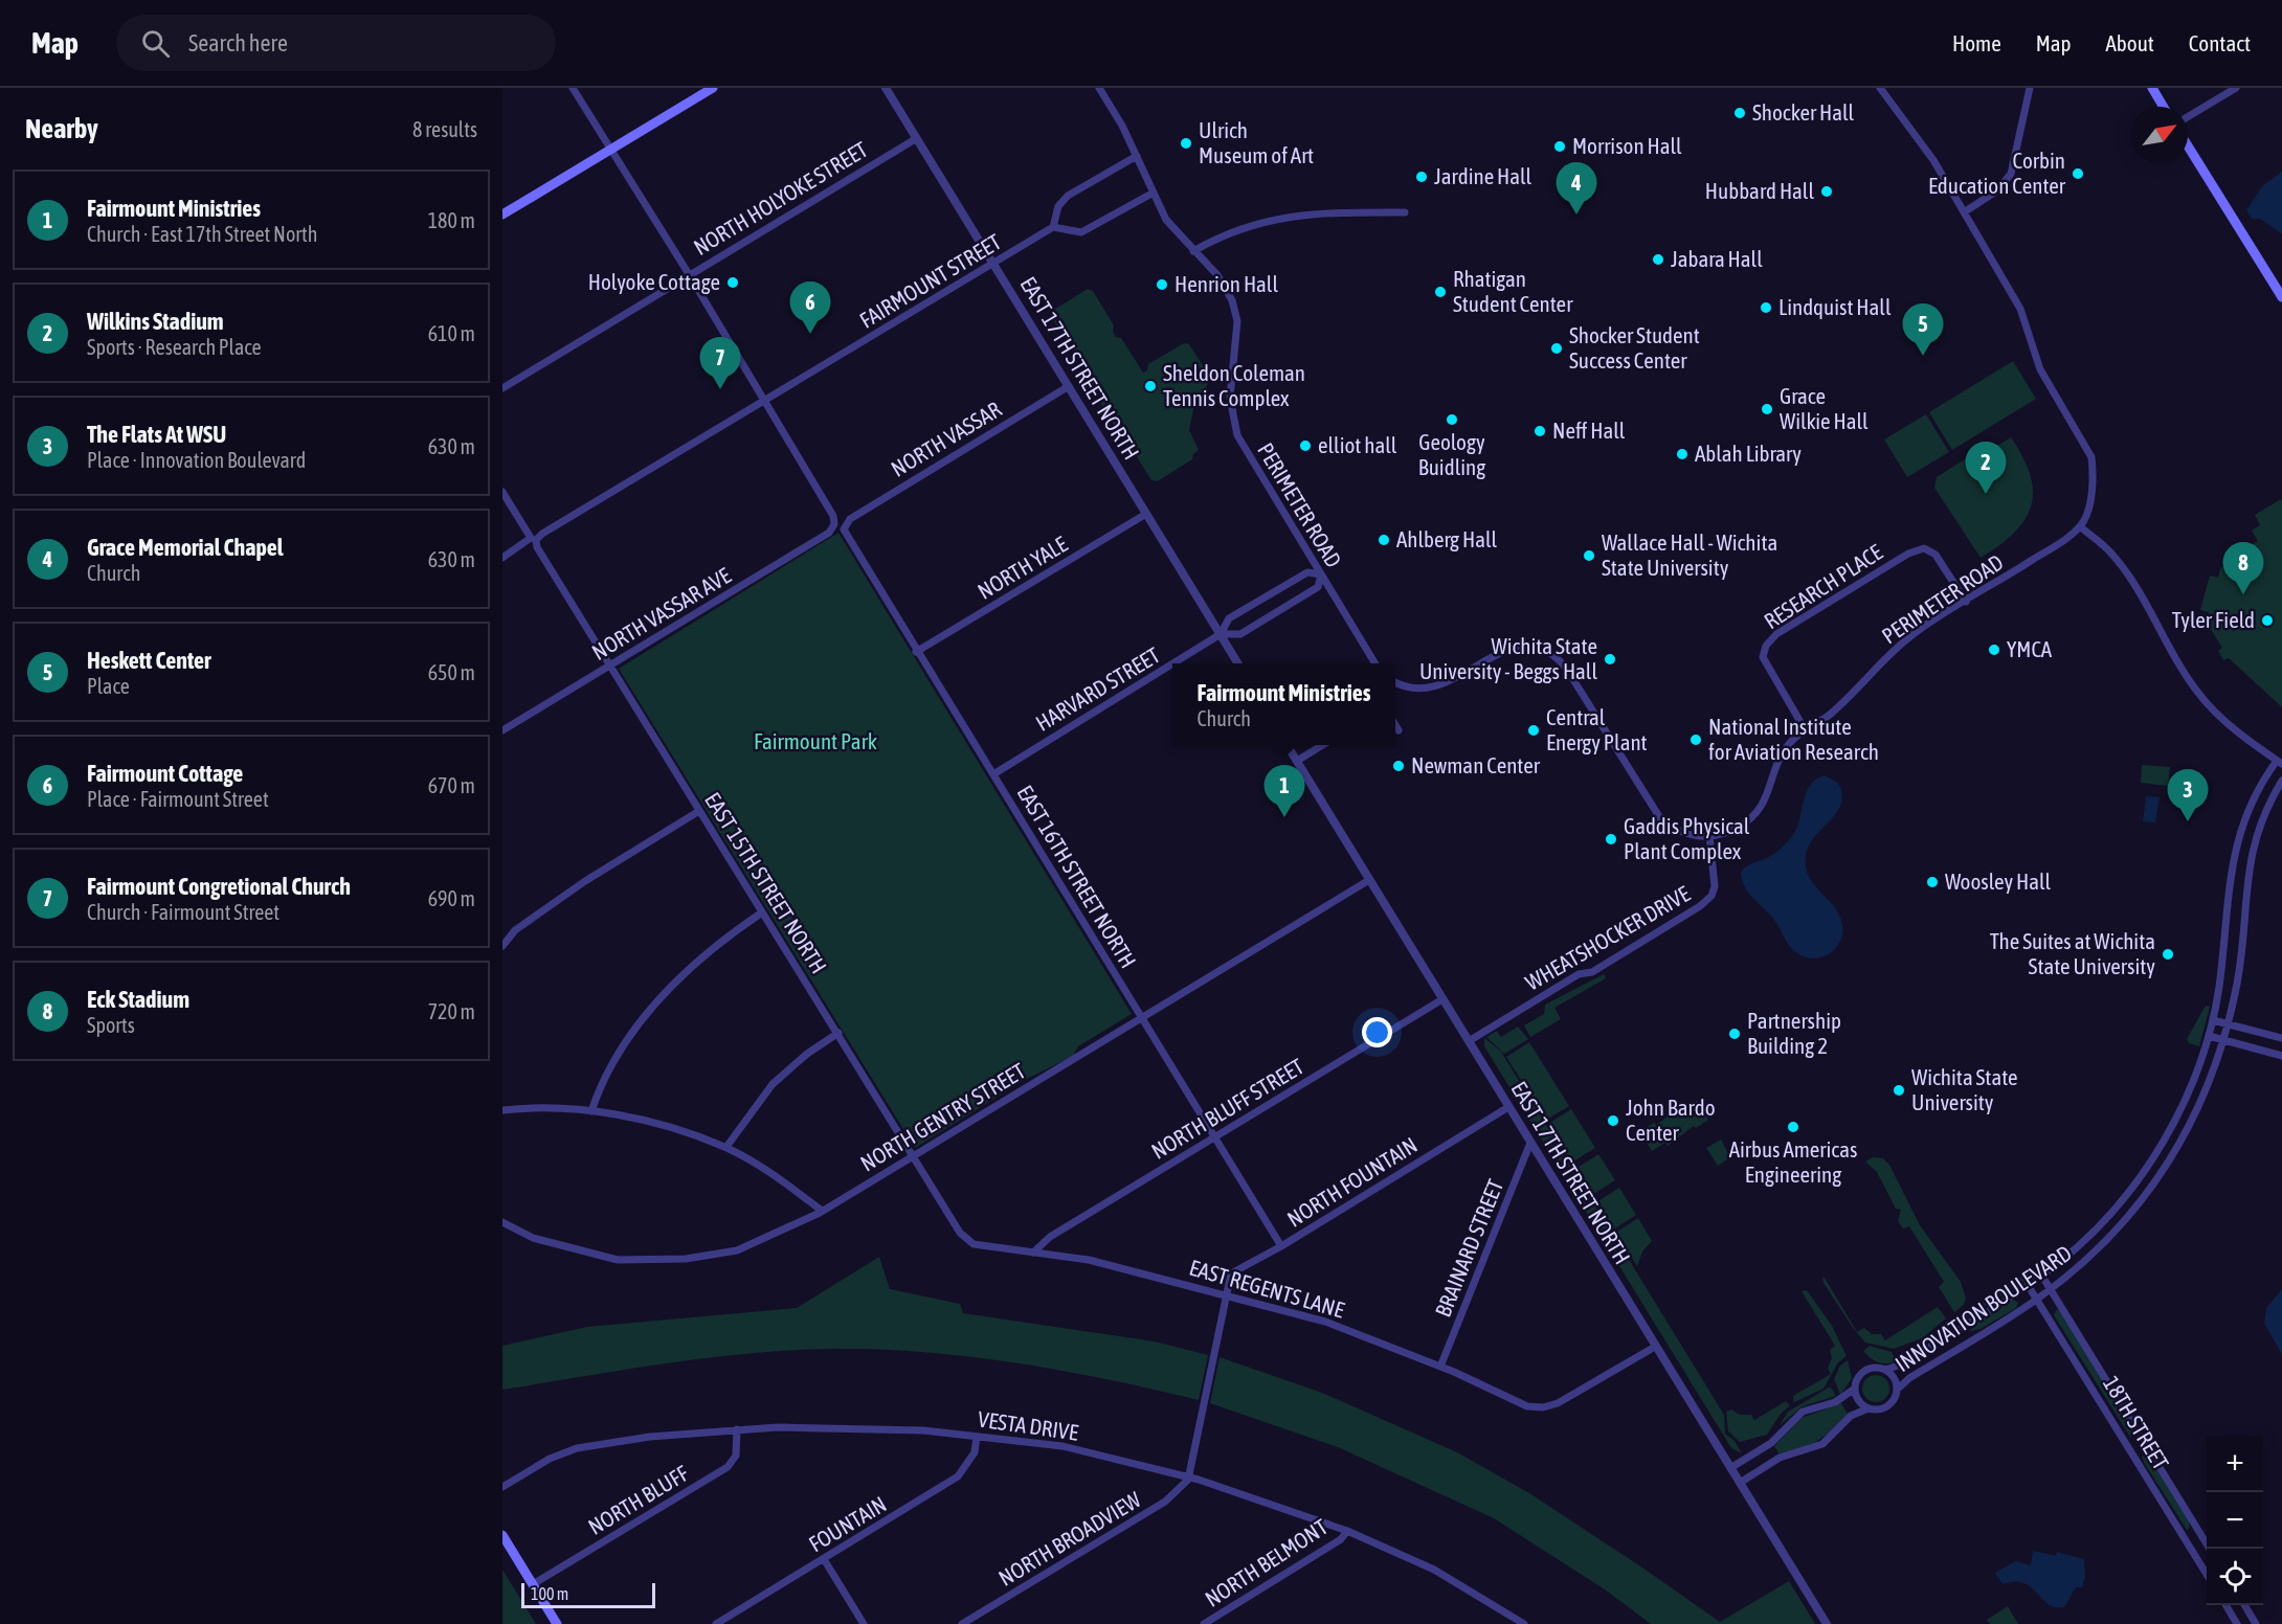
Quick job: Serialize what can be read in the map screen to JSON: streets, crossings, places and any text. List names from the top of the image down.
{
  "streets": {
    "street": [
      "NORTH HOLYOKE STREET",
      "FAIRMOUNT STREET",
      "EAST 17TH STREET NORTH",
      "NORTH VASSAR",
      "PERIMETER ROAD",
      "NORTH YALE",
      "RESEARCH PLACE",
      "NORTH VASSAR AVE",
      "HARVARD STREET",
      "EAST 16TH STREET NORTH",
      "EAST 15TH STREET NORTH",
      "WHEATSHOCKER DRIVE",
      "NORTH BLUFF STREET",
      "NORTH GENTRY STREET",
      "NORTH FOUNTAIN",
      "BRAINARD STREET",
      "EAST REGENTS LANE",
      "INNOVATION BOULEVARD",
      "18TH STREET",
      "VESTA DRIVE",
      "NORTH BLUFF",
      "FOUNTAIN",
      "NORTH BROADVIEW",
      "NORTH BELMONT"
    ]
  },
  "crossings": [
    ["NORTH HOLYOKE STREET", "EAST 17TH STREET NORTH"],
    ["FAIRMOUNT STREET", "EAST 17TH STREET NORTH"],
    ["FAIRMOUNT STREET", "NORTH VASSAR AVE"],
    ["FAIRMOUNT STREET", "EAST 15TH STREET NORTH"],
    ["EAST 17TH STREET NORTH", "NORTH VASSAR"],
    ["EAST 17TH STREET NORTH", "NORTH YALE"],
    ["EAST 17TH STREET NORTH", "HARVARD STREET"],
    ["EAST 17TH STREET NORTH", "WHEATSHOCKER DRIVE"],
    ["EAST 17TH STREET NORTH", "NORTH BLUFF STREET"],
    ["EAST 17TH STREET NORTH", "NORTH GENTRY STREET"],
    ["EAST 17TH STREET NORTH", "NORTH FOUNTAIN"],
    ["EAST 17TH STREET NORTH", "BRAINARD STREET"],
    ["EAST 17TH STREET NORTH", "EAST REGENTS LANE"],
    ["EAST 17TH STREET NORTH", "INNOVATION BOULEVARD"],
    ["NORTH VASSAR", "EAST 16TH STREET NORTH"],
    ["PERIMETER ROAD", "RESEARCH PLACE"],
    ["PERIMETER ROAD", "WHEATSHOCKER DRIVE"],
    ["NORTH YALE", "EAST 16TH STREET NORTH"],
    ["NORTH VASSAR AVE", "EAST 15TH STREET NORTH"],
    ["HARVARD STREET", "EAST 16TH STREET NORTH"],
    ["EAST 16TH STREET NORTH", "NORTH BLUFF STREET"],
    ["EAST 16TH STREET NORTH", "NORTH GENTRY STREET"],
    ["EAST 16TH STREET NORTH", "NORTH FOUNTAIN"],
    ["EAST 15TH STREET NORTH", "NORTH GENTRY STREET"],
    ["EAST 15TH STREET NORTH", "EAST REGENTS LANE"],
    ["NORTH BLUFF STREET", "EAST REGENTS LANE"],
    ["NORTH FOUNTAIN", "EAST REGENTS LANE"],
    ["BRAINARD STREET", "EAST REGENTS LANE"],
    ["INNOVATION BOULEVARD", "18TH STREET"],
    ["VESTA DRIVE", "NORTH BLUFF"],
    ["VESTA DRIVE", "FOUNTAIN"],
    ["VESTA DRIVE", "NORTH BROADVIEW"],
    ["VESTA DRIVE", "NORTH BELMONT"]
  ],
  "parks": ["Fairmount Park"],
  "places": [
    "Shocker Hall",
    "Ulrich Museum of Art",
    "Morrison Hall",
    "Corbin Education Center",
    "Jardine Hall",
    "Hubbard Hall",
    "Jabara Hall",
    "Holyoke Cottage",
    "Henrion Hall",
    "Rhatigan Student Center",
    "Lindquist Hall",
    "Shocker Student Success Center",
    "Sheldon Coleman Tennis Complex",
    "Grace Wilkie Hall",
    "Geology Buidling",
    "Neff Hall",
    "elliot hall",
    "Ablah Library",
    "Ahlberg Hall",
    "Wallace Hall - Wichita State University",
    "Tyler Field",
    "YMCA",
    "Wichita State University - Beggs Hall",
    "Central Energy Plant",
    "National Institute for Aviation Research",
    "Newman Center",
    "Gaddis Physical Plant Complex",
    "Woosley Hall",
    "The Suites at Wichita State University",
    "Partnership Building 2",
    "Wichita State University",
    "John Bardo Center",
    "Airbus Americas Engineering"
  ],
  "scale_bar": "100 m",
  "north": "top right",
  "page": {
    "header": "Map",
    "search": "Search here",
    "nav": [
      "Home",
      "Map",
      "About",
      "Contact"
    ],
    "heading": ["Nearby", "8 results"],
    "pins": [
      "4",
      "6",
      "5",
      "7",
      "2",
      "8",
      "1",
      "3"
    ],
    "list": [
      {
        "mark": "1",
        "name": "Fairmount Ministries",
        "note": "Church · East 17th Street North",
        "value": "180 m"
      },
      {
        "mark": "2",
        "name": "Wilkins Stadium",
        "note": "Sports · Research Place",
        "value": "610 m"
      },
      {
        "mark": "3",
        "name": "The Flats At WSU",
        "note": "Place · Innovation Boulevard",
        "value": "630 m"
      },
      {
        "mark": "4",
        "name": "Grace Memorial Chapel",
        "note": "Church",
        "value": "630 m"
      },
      {
        "mark": "5",
        "name": "Heskett Center",
        "note": "Place",
        "value": "650 m"
      },
      {
        "mark": "6",
        "name": "Fairmount Cottage",
        "note": "Place · Fairmount Street",
        "value": "670 m"
      },
      {
        "mark": "7",
        "name": "Fairmount Congretional Church",
        "note": "Church · Fairmount Street",
        "value": "690 m"
      },
      {
        "mark": "8",
        "name": "Eck Stadium",
        "note": "Sports",
        "value": "720 m"
      }
    ],
    "popup": ["Fairmount Ministries", "Church"],
    "map_buttons": ["+", "−"],
    "scale": "100 m"
  }
}
